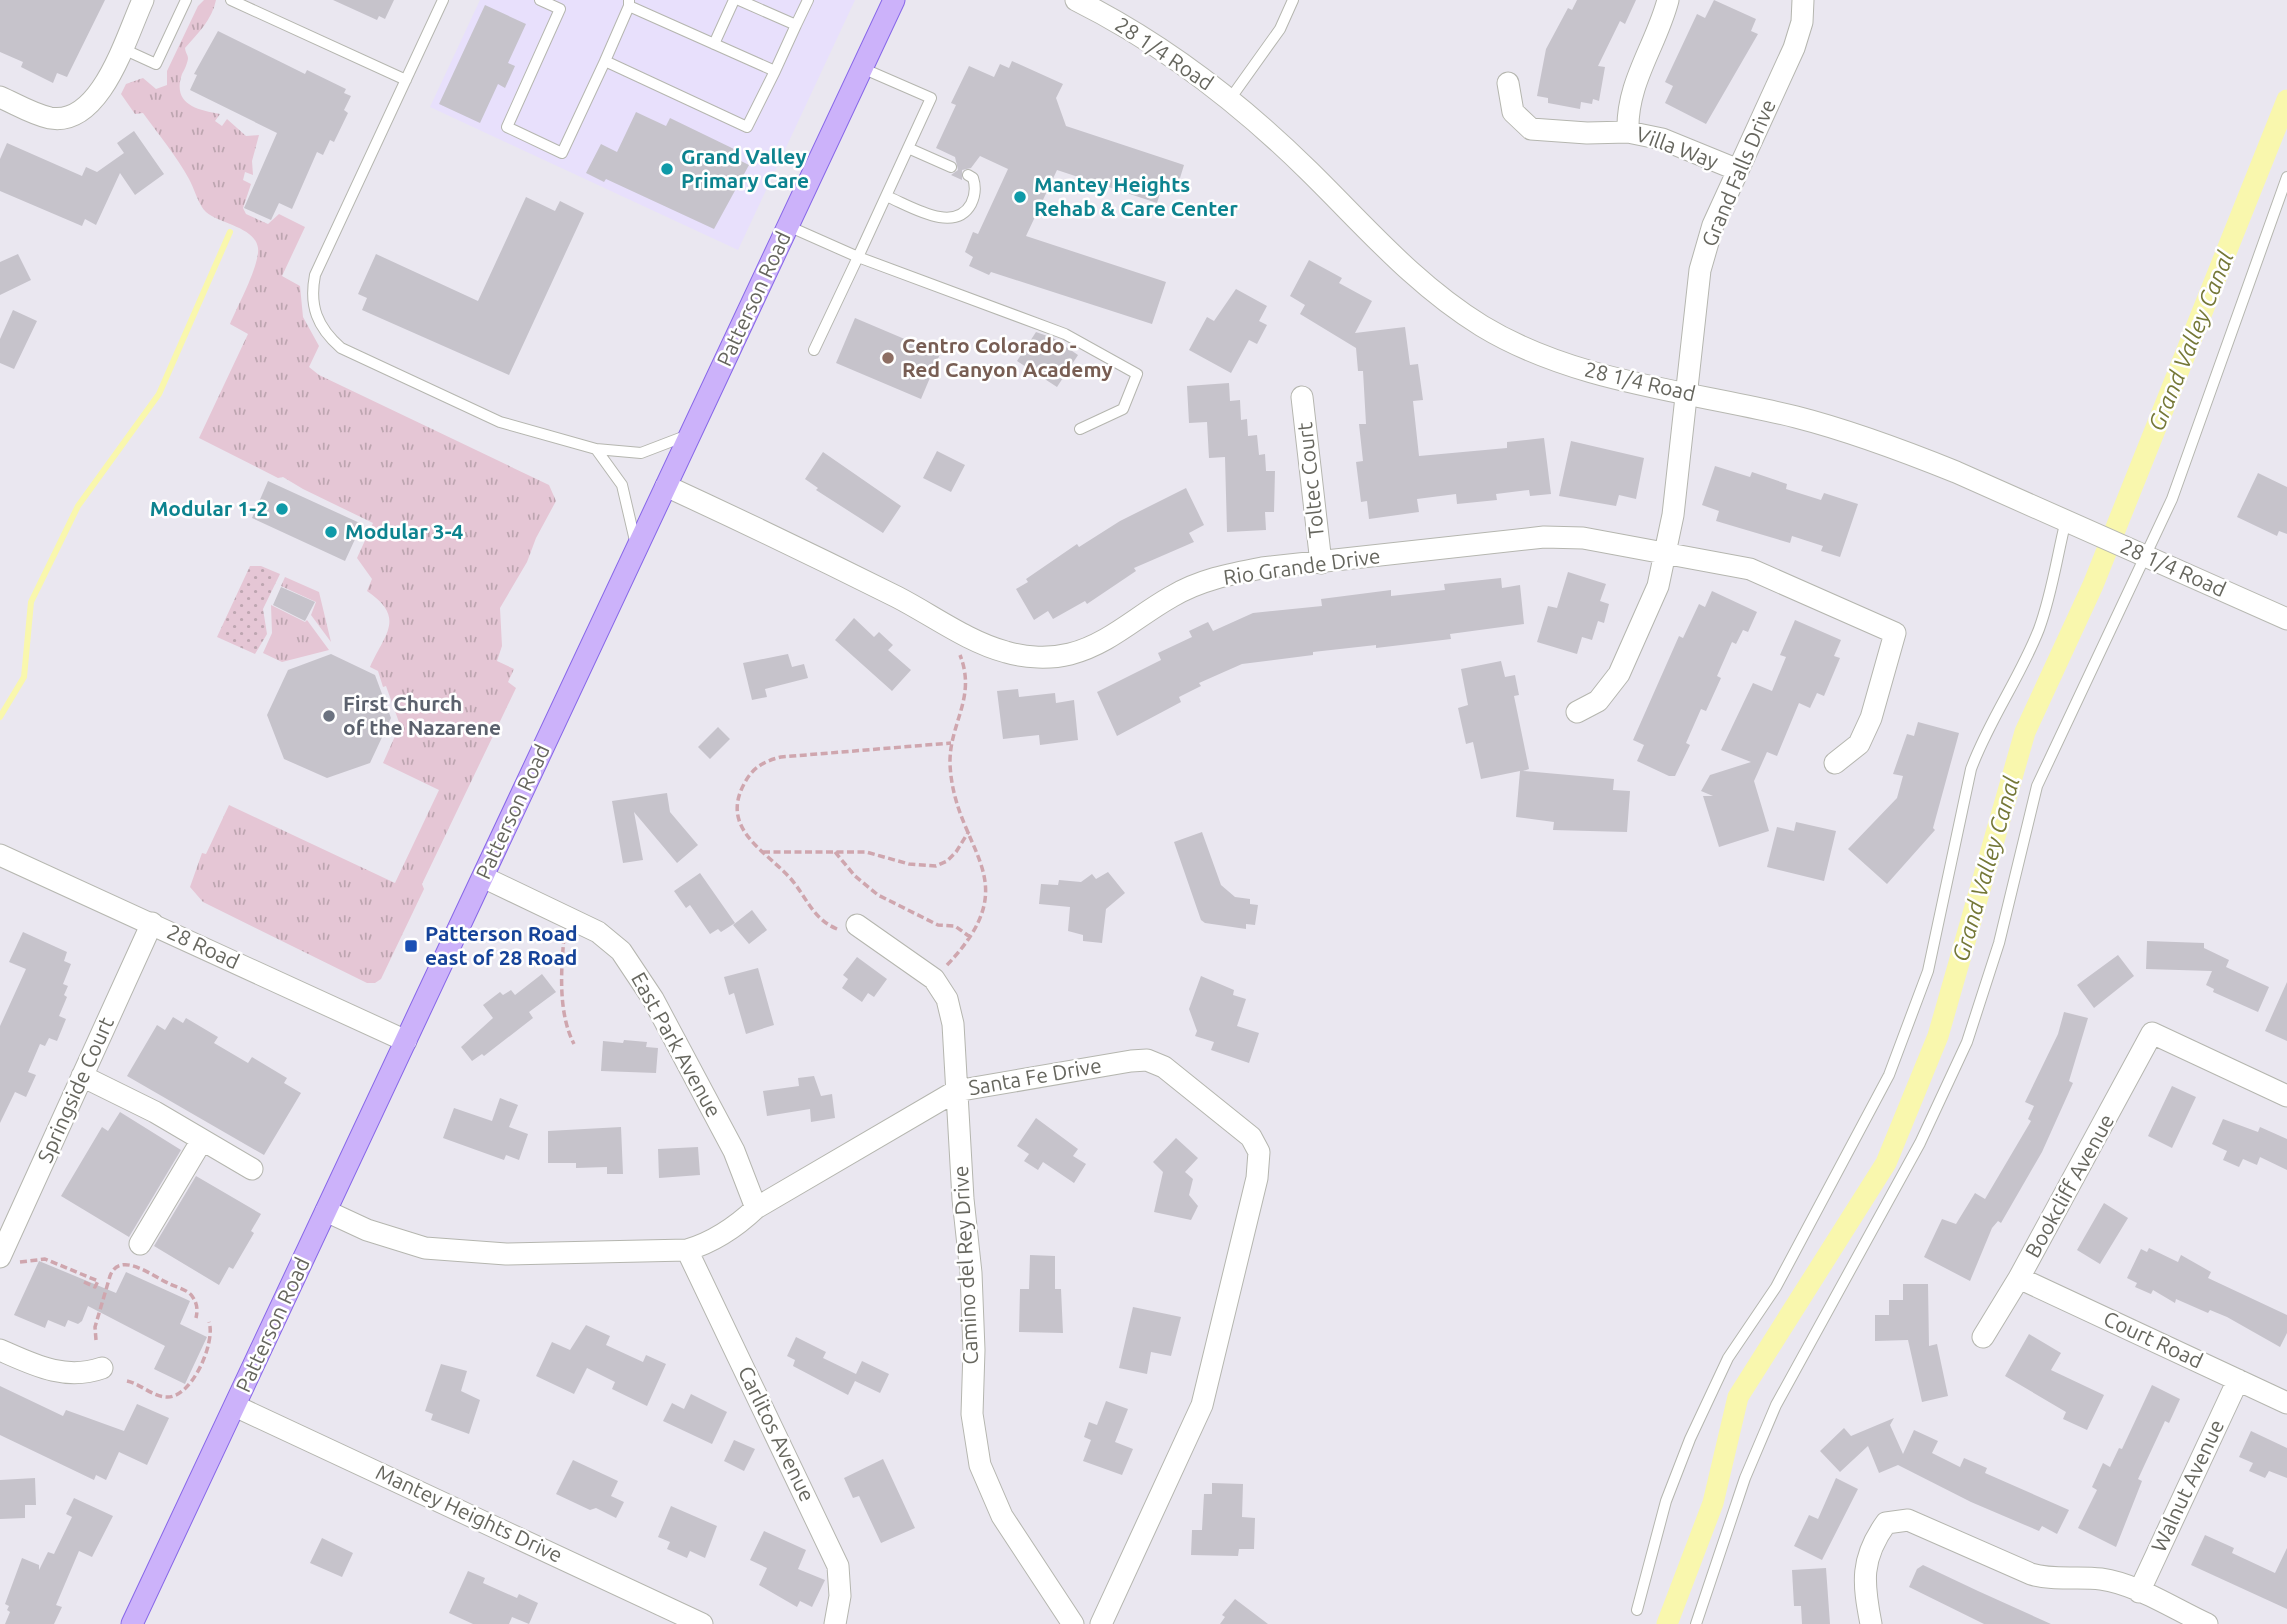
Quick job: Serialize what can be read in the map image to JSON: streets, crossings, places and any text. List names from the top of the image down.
{
  "streets": {
    "main road": ["Patterson Road"],
    "street": [
      "28 1/4 Road",
      "Villa Way",
      "Grand Falls Drive",
      "Toltec Court",
      "Rio Grande Drive",
      "28 Road",
      "East Park Avenue",
      "Santa Fe Drive",
      "Springside Court",
      "Bookcliff Avenue",
      "Camino del Rey Drive",
      "Court Road",
      "Carlitos Avenue",
      "Walnut Avenue",
      "Mantey Heights Drive"
    ]
  },
  "crossings": [
    ["28 1/4 Road", "Grand Falls Drive"],
    ["Villa Way", "Grand Falls Drive"],
    ["Grand Falls Drive", "Rio Grande Drive"],
    ["Patterson Road", "Rio Grande Drive"],
    ["Patterson Road", "28 Road"],
    ["Patterson Road", "East Park Avenue"],
    ["Patterson Road", "Santa Fe Drive"],
    ["Patterson Road", "Mantey Heights Drive"],
    ["Toltec Court", "Rio Grande Drive"],
    ["28 Road", "Springside Court"],
    ["East Park Avenue", "Santa Fe Drive"],
    ["Santa Fe Drive", "Camino del Rey Drive"],
    ["Santa Fe Drive", "Carlitos Avenue"],
    ["Bookcliff Avenue", "Court Road"],
    ["Court Road", "Walnut Avenue"]
  ],
  "water": ["Grand Valley Canal"],
  "places": {
    "other": [
      "Grand Valley Primary Care",
      "Mantey Heights Rehab & Care Center",
      "Centro Colorado - Red Canyon Academy",
      "Modular 1-2",
      "Modular 3-4",
      "First Church of the Nazarene"
    ],
    "transit": ["Patterson Road east of 28 Road"]
  }
}
